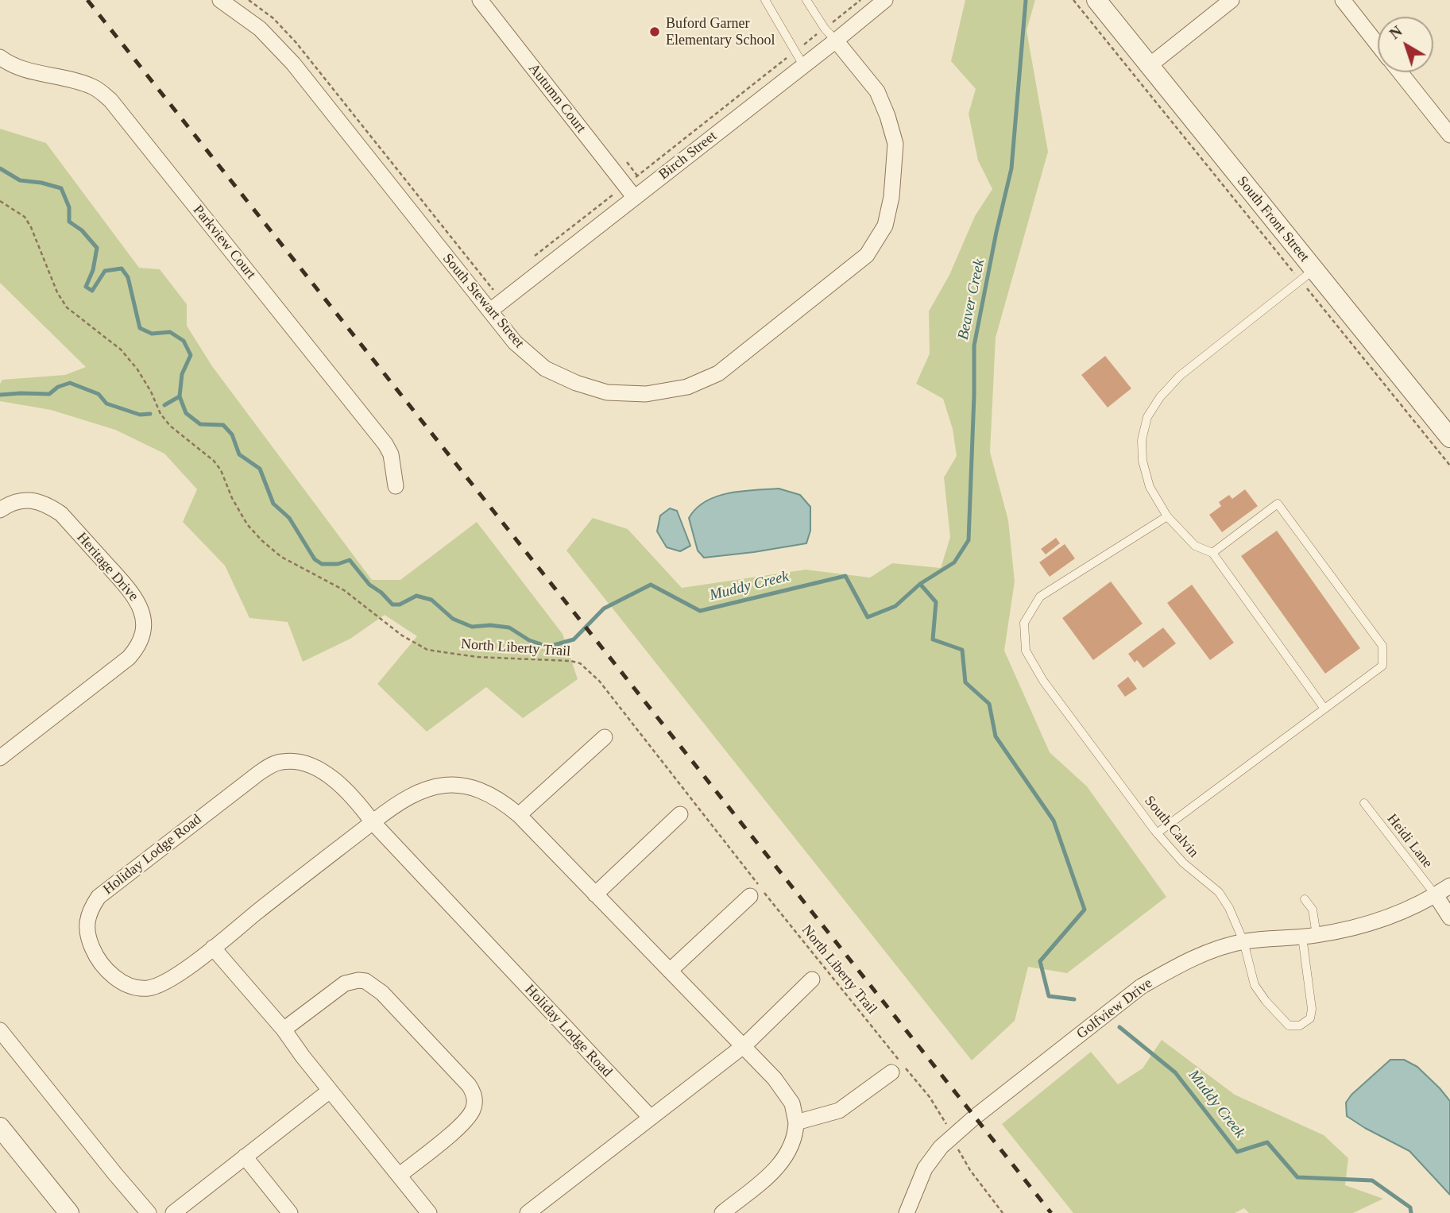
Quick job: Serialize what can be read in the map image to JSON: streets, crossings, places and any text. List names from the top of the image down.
{
  "streets": {
    "street": [
      "Autumn Court",
      "Birch Street",
      "South Front Street",
      "Parkview Court",
      "South Stewart Street",
      "Heritage Drive",
      "Holiday Lodge Road",
      "Golfview Drive"
    ],
    "lane": ["South Calvin", "Heidi Lane"],
    "path": ["North Liberty Trail"]
  },
  "crossings": [
    ["Autumn Court", "Birch Street"],
    ["Birch Street", "South Stewart Street"],
    ["North Liberty Trail", "Golfview Drive"],
    ["South Calvin", "Golfview Drive"],
    ["Heidi Lane", "Golfview Drive"]
  ],
  "water": ["Beaver Creek", "Muddy Creek"],
  "places": ["Buford Garner Elementary School"],
  "north": "top left"
}
